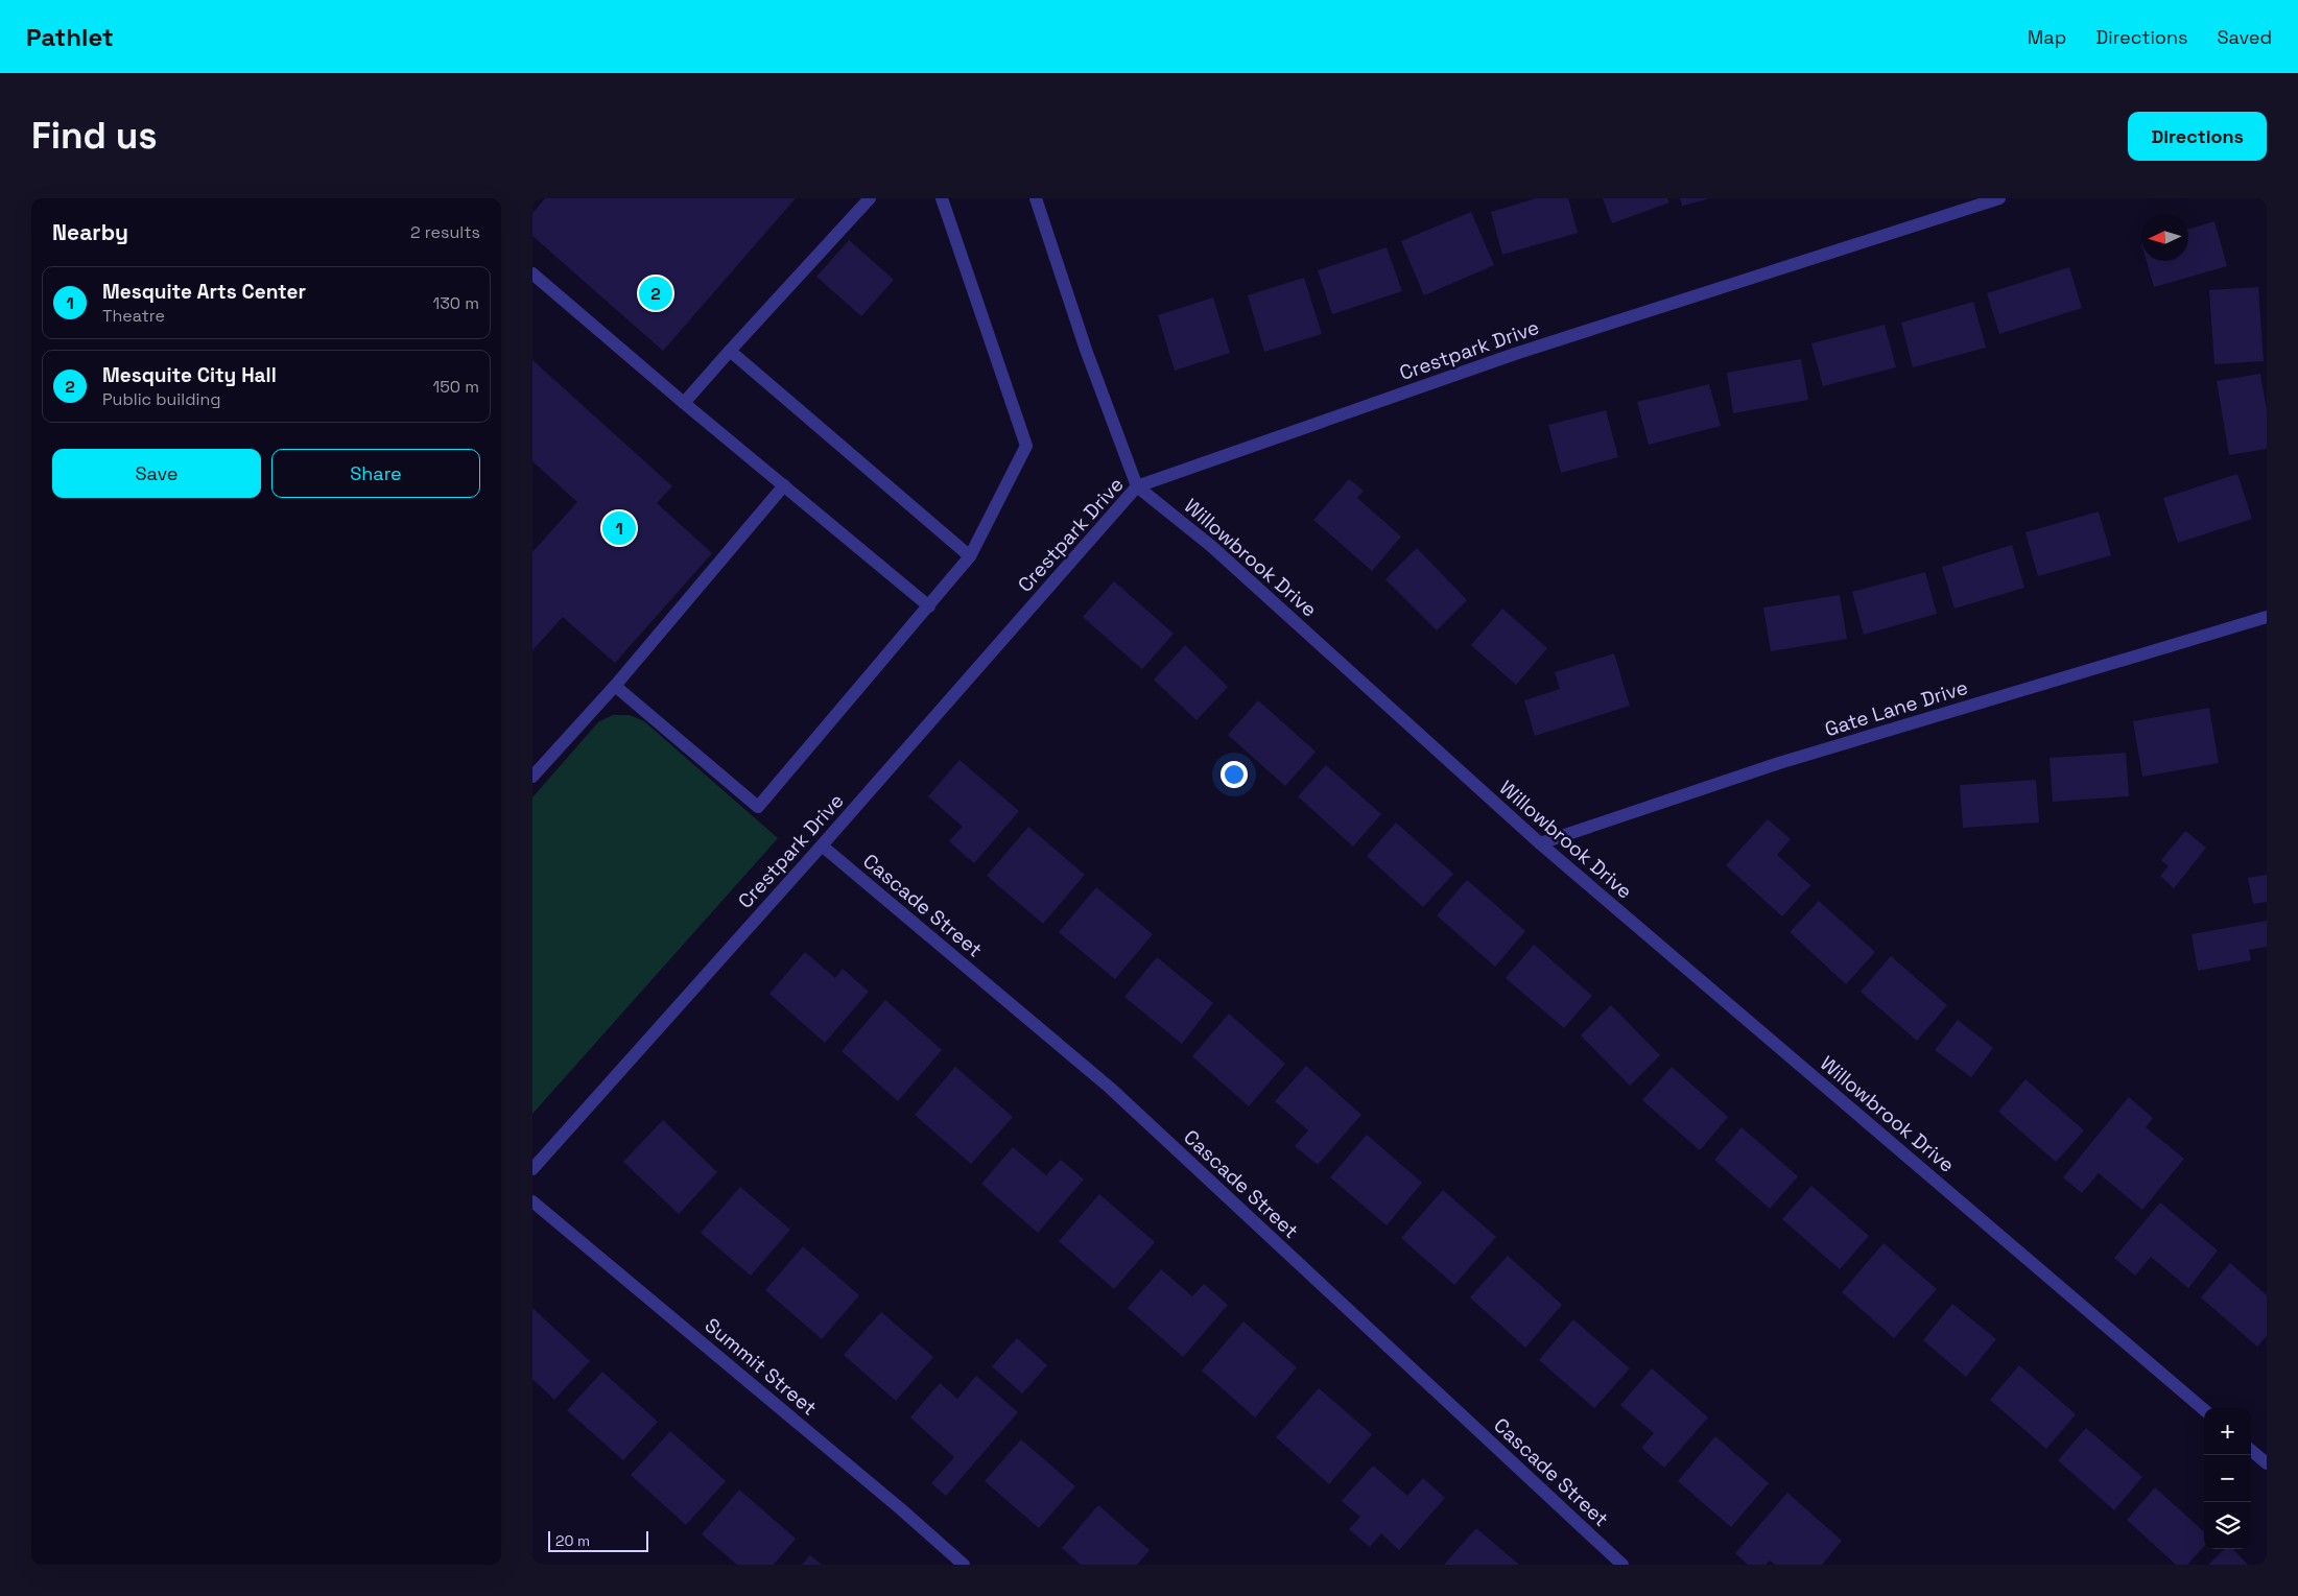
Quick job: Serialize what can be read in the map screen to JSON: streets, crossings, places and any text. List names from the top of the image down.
{
  "streets": {
    "street": [
      "Crestpark Drive",
      "Willowbrook Drive",
      "Gate Lane Drive",
      "Cascade Street",
      "Summit Street"
    ]
  },
  "crossings": [
    ["Crestpark Drive", "Willowbrook Drive"],
    ["Crestpark Drive", "Cascade Street"],
    ["Willowbrook Drive", "Gate Lane Drive"]
  ],
  "scale_bar": "20 m",
  "north": "left",
  "page": {
    "header": "Pathlet",
    "nav": ["Map", "Directions", "Saved"],
    "buttons": [
      "Directions",
      ["Save", "Share"]
    ],
    "title": "Find us",
    "heading": ["Nearby", "2 results"],
    "list": [
      {
        "mark": "1",
        "name": "Mesquite Arts Center",
        "note": "Theatre",
        "value": "130 m"
      },
      {
        "mark": "2",
        "name": "Mesquite City Hall",
        "note": "Public building",
        "value": "150 m"
      }
    ],
    "pins": ["2", "1"],
    "map_buttons": ["+", "−"],
    "scale": "20 m"
  }
}
